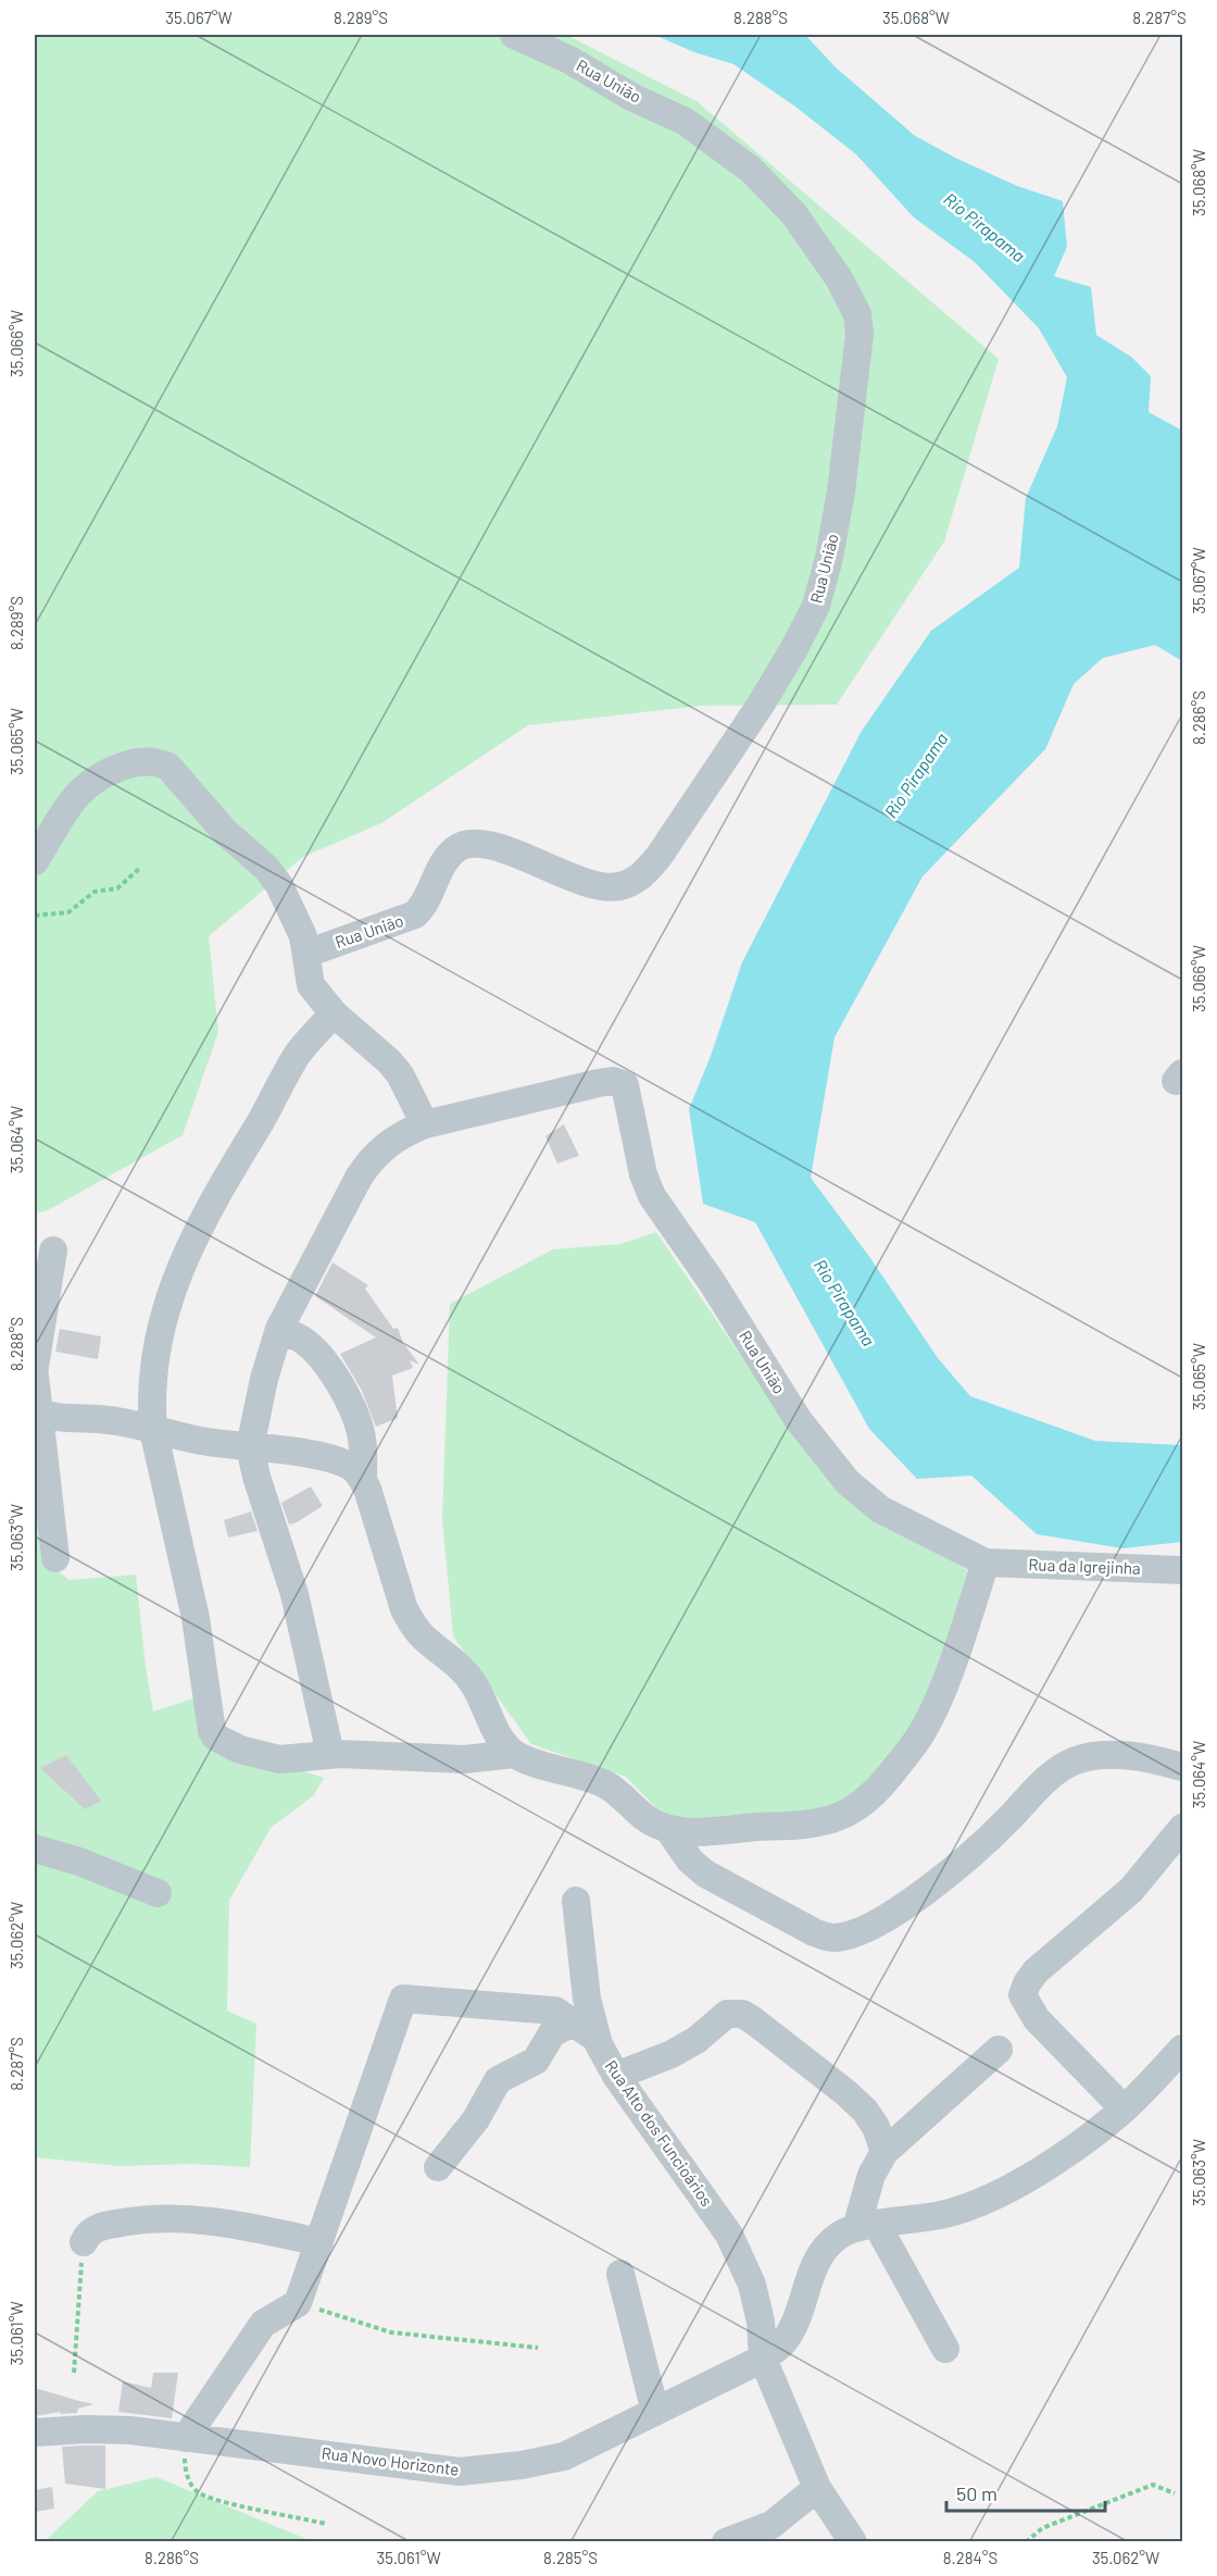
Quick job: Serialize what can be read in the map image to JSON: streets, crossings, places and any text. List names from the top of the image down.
{
  "streets": {
    "street": [
      "Rua União",
      "Rua da Igrejinha",
      "Rua Alto dos Funcioários",
      "Rua Novo Horizonte"
    ]
  },
  "crossings": [
    ["Rua União", "Rua da Igrejinha"],
    ["Rua Alto dos Funcioários", "Rua Novo Horizonte"]
  ],
  "water": ["Rio Pirapama"],
  "scale_bar": "50 m",
  "coordinates": [
    "35.067°W",
    "8.289°S",
    "8.288°S",
    "35.068°W",
    "8.287°S",
    "35.066°W",
    "8.286°S",
    "35.065°W",
    "35.064°W",
    "35.063°W",
    "35.062°W",
    "35.061°W",
    "8.285°S",
    "8.284°S"
  ]
}
